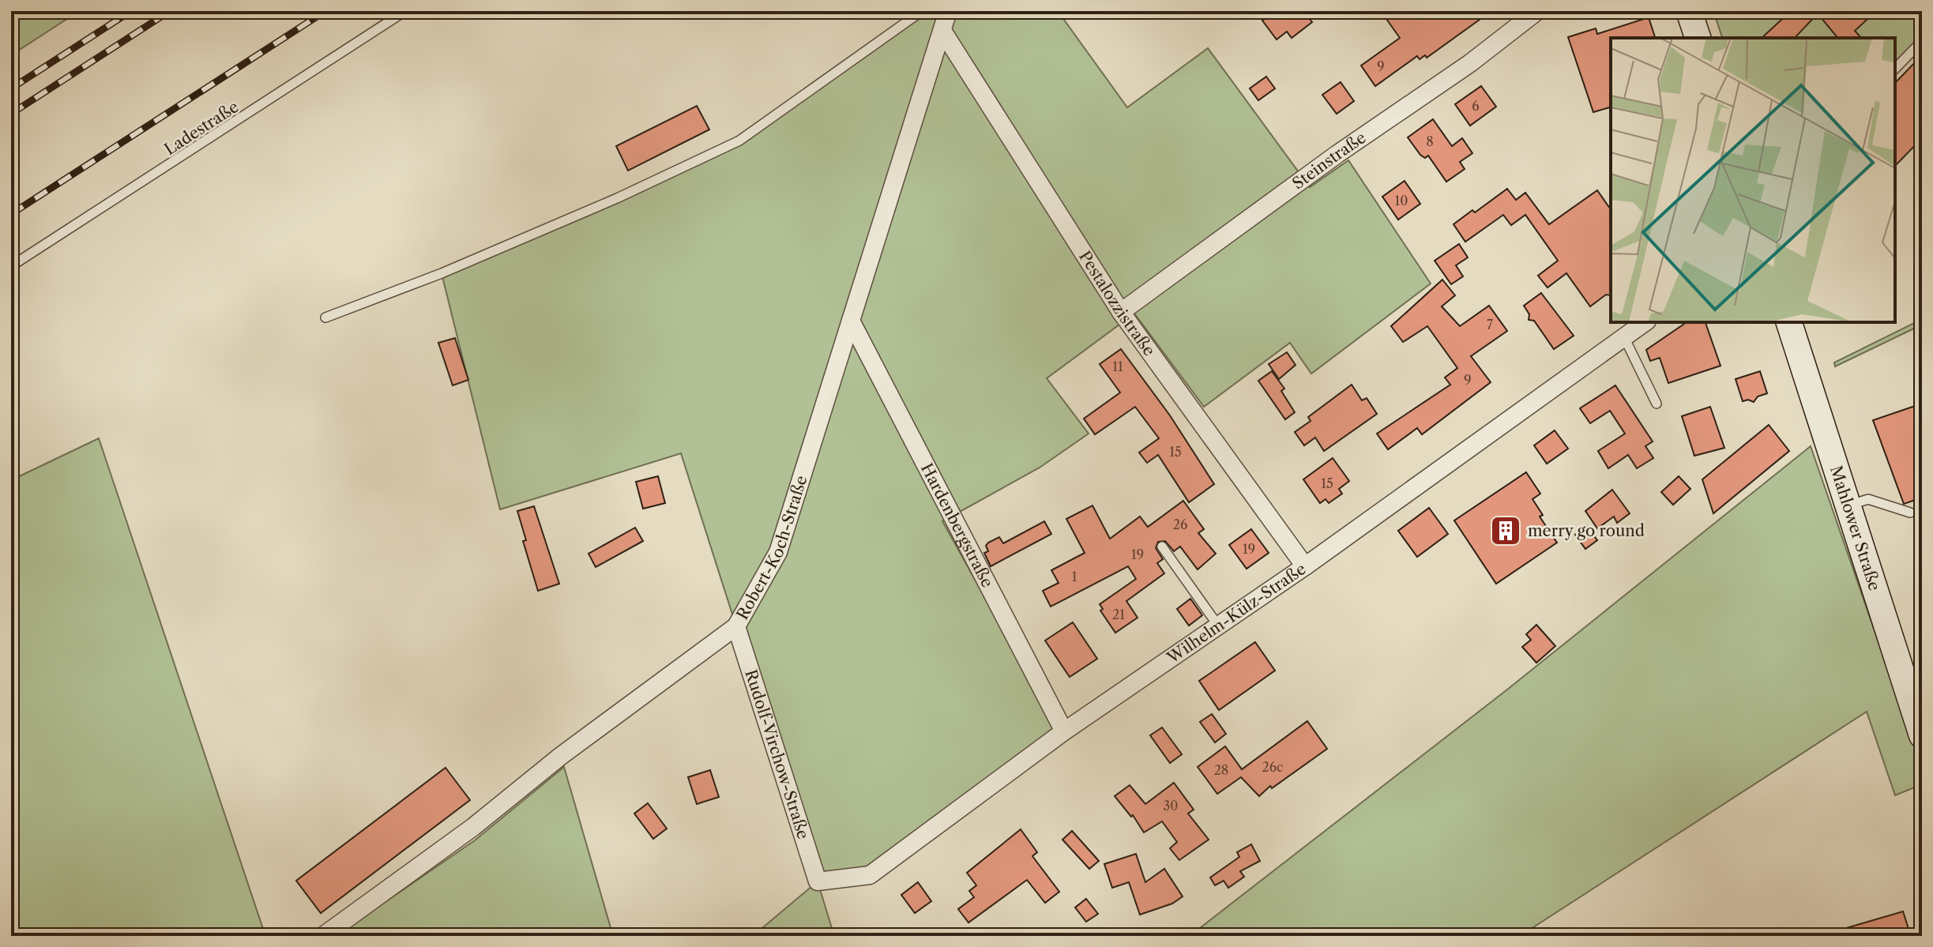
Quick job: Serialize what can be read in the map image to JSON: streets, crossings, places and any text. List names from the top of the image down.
{
  "streets": {
    "main road": ["Mahlower Straße"],
    "street": [
      "Steinstraße",
      "Pestalozzistraße",
      "Hardenbergstraße",
      "Robert-Koch-Straße",
      "Wilhelm-Külz-Straße",
      "Rudolf-Virchow-Straße"
    ],
    "lane": ["Ladestraße"]
  },
  "crossings": [
    ["Steinstraße", "Pestalozzistraße"],
    ["Pestalozzistraße", "Robert-Koch-Straße"],
    ["Pestalozzistraße", "Wilhelm-Külz-Straße"],
    ["Hardenbergstraße", "Robert-Koch-Straße"],
    ["Hardenbergstraße", "Wilhelm-Külz-Straße"],
    ["Robert-Koch-Straße", "Rudolf-Virchow-Straße"],
    ["Wilhelm-Külz-Straße", "Rudolf-Virchow-Straße"]
  ],
  "places": {
    "building": ["merry go round"]
  },
  "house_numbers": [
    "9",
    "6",
    "8",
    "10",
    "7",
    "11",
    "9",
    "15",
    "15",
    "26",
    "19",
    "19",
    "1",
    "21",
    "26c",
    "28",
    "30"
  ]
}
